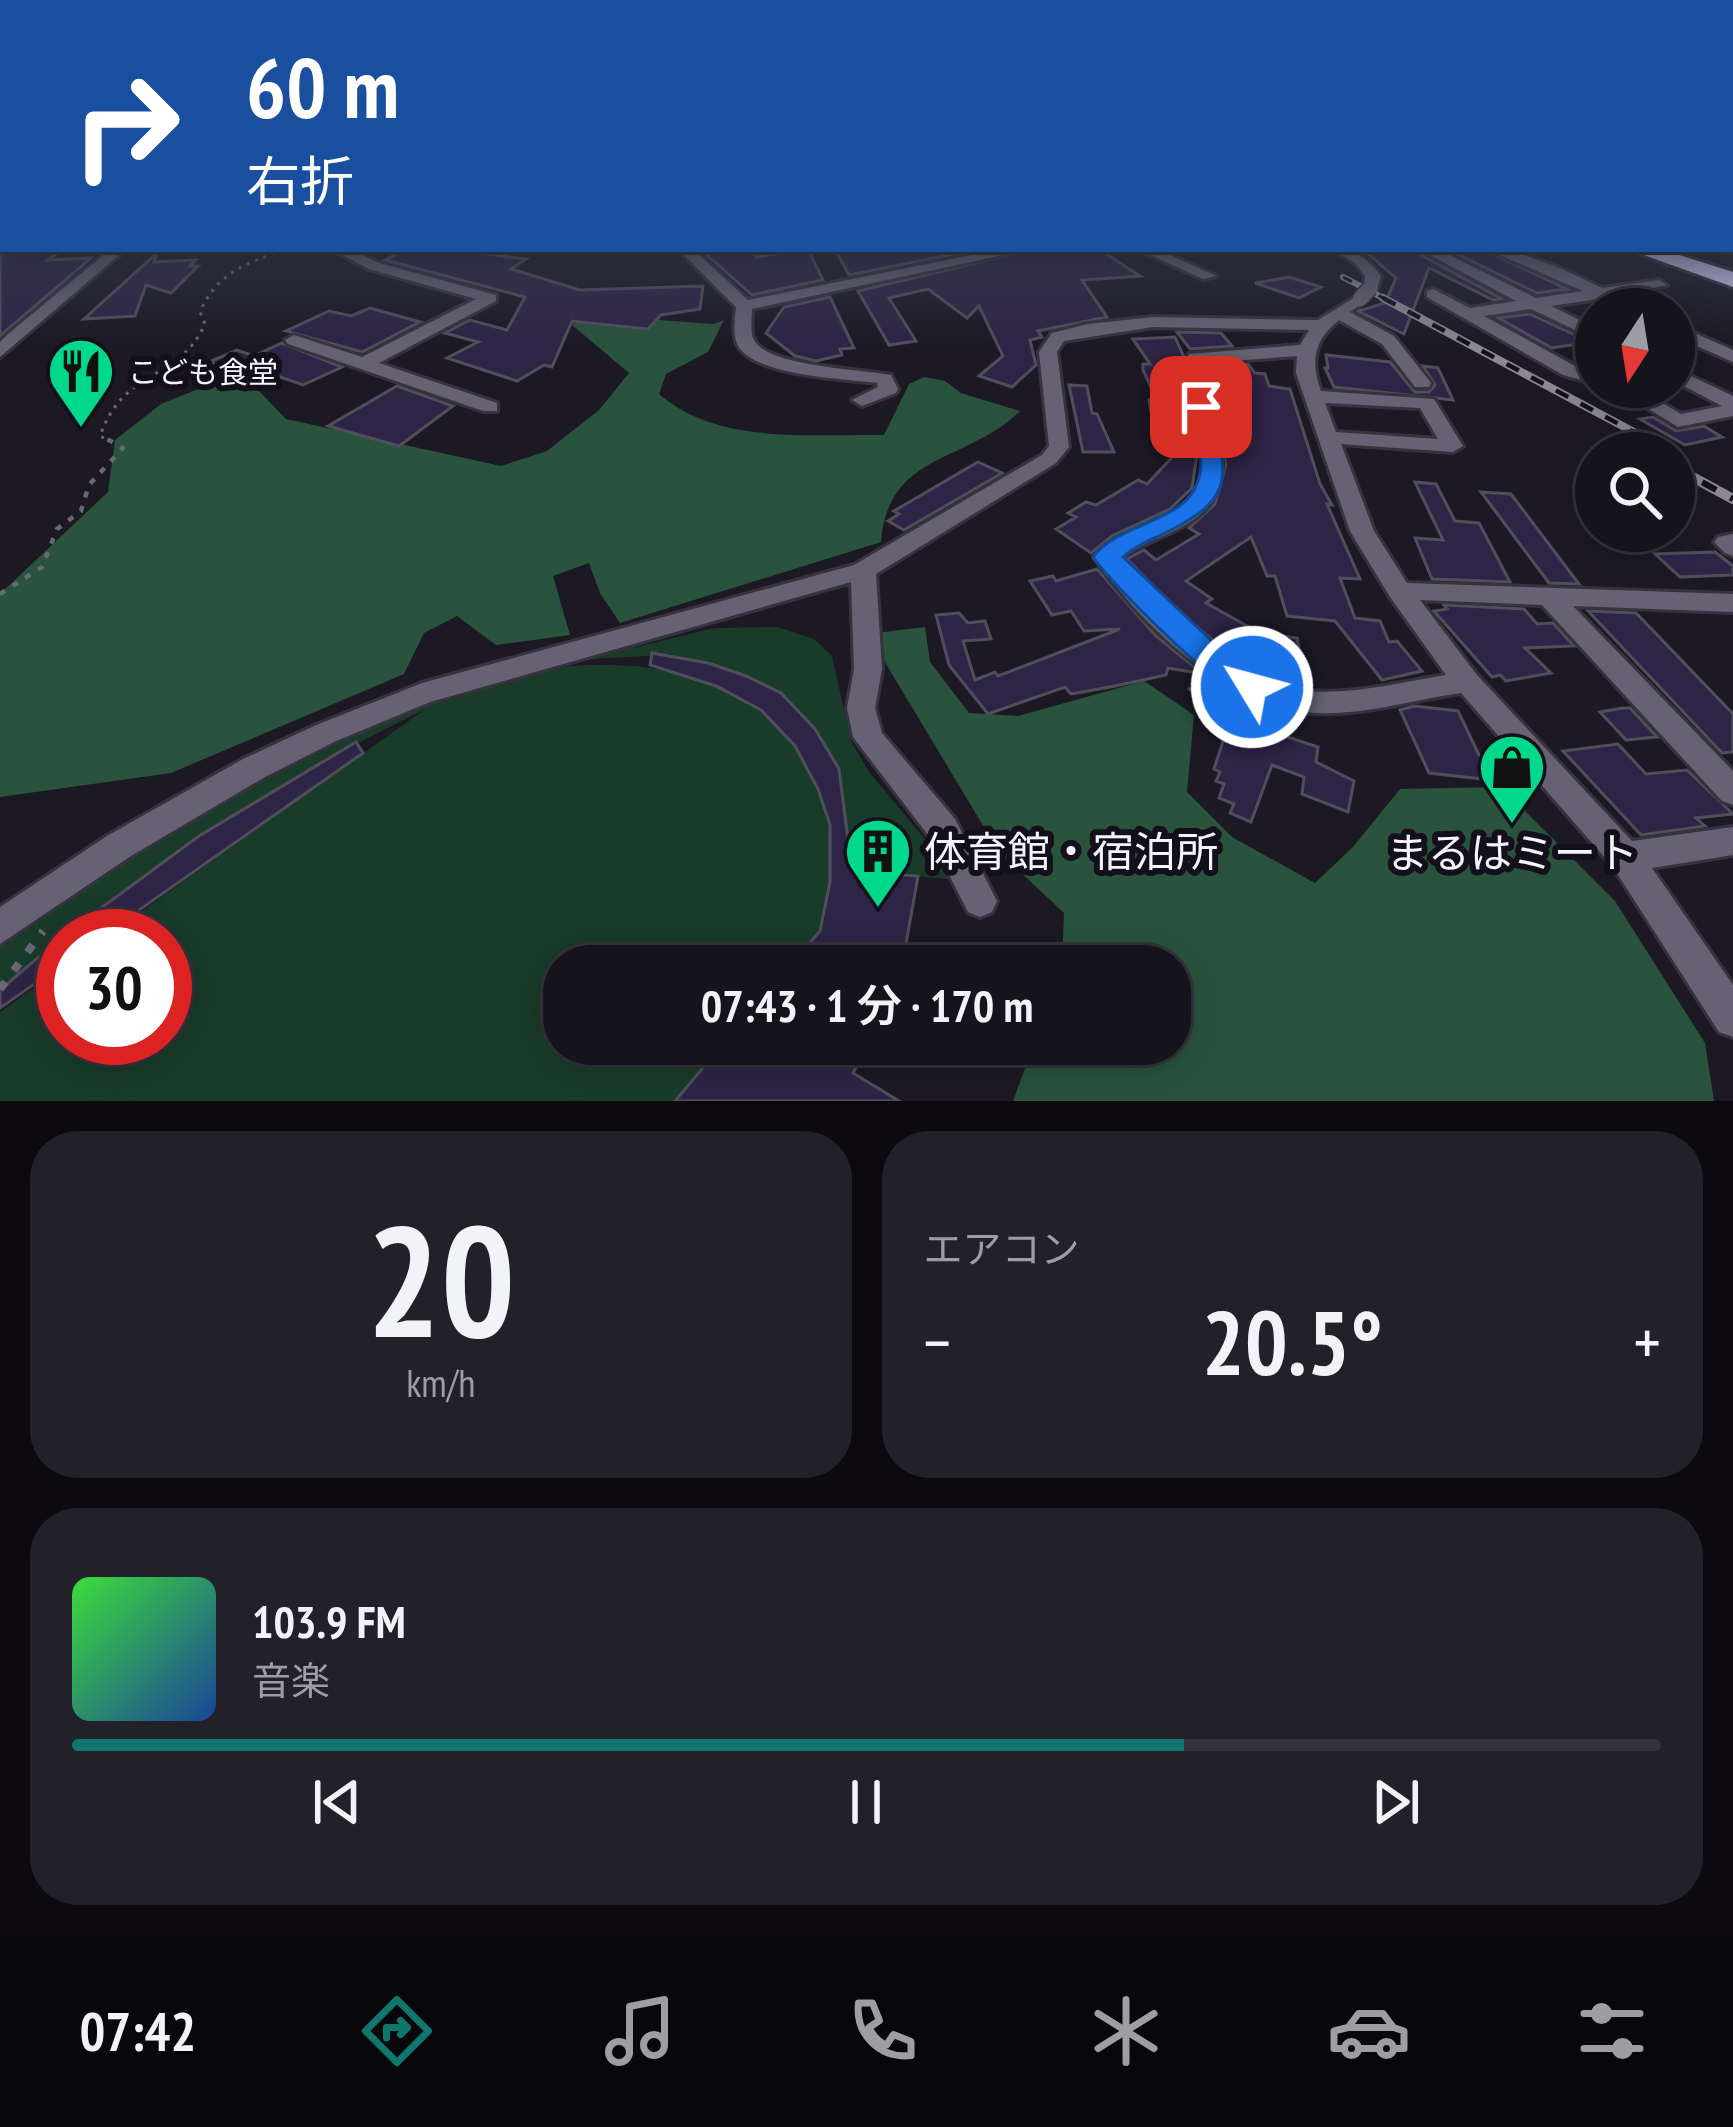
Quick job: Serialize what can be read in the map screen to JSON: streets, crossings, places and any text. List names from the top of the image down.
{
  "places": {
    "restaurant": ["こども食堂"],
    "shop": ["まるはミート"],
    "building": ["体育館・宿泊所"]
  },
  "north": "bottom",
  "page": {
    "turn": ["60 m", "右折"],
    "limit": "30",
    "trip": "07:43 · 1 分 · 170 m",
    "tile": [
      ["20", "km/h"],
      "エアコン"
    ],
    "heat": ["−", "20.5°", "+"],
    "song": ["103.9 FM", "音楽"],
    "tabs": "07:42"
  }
}
